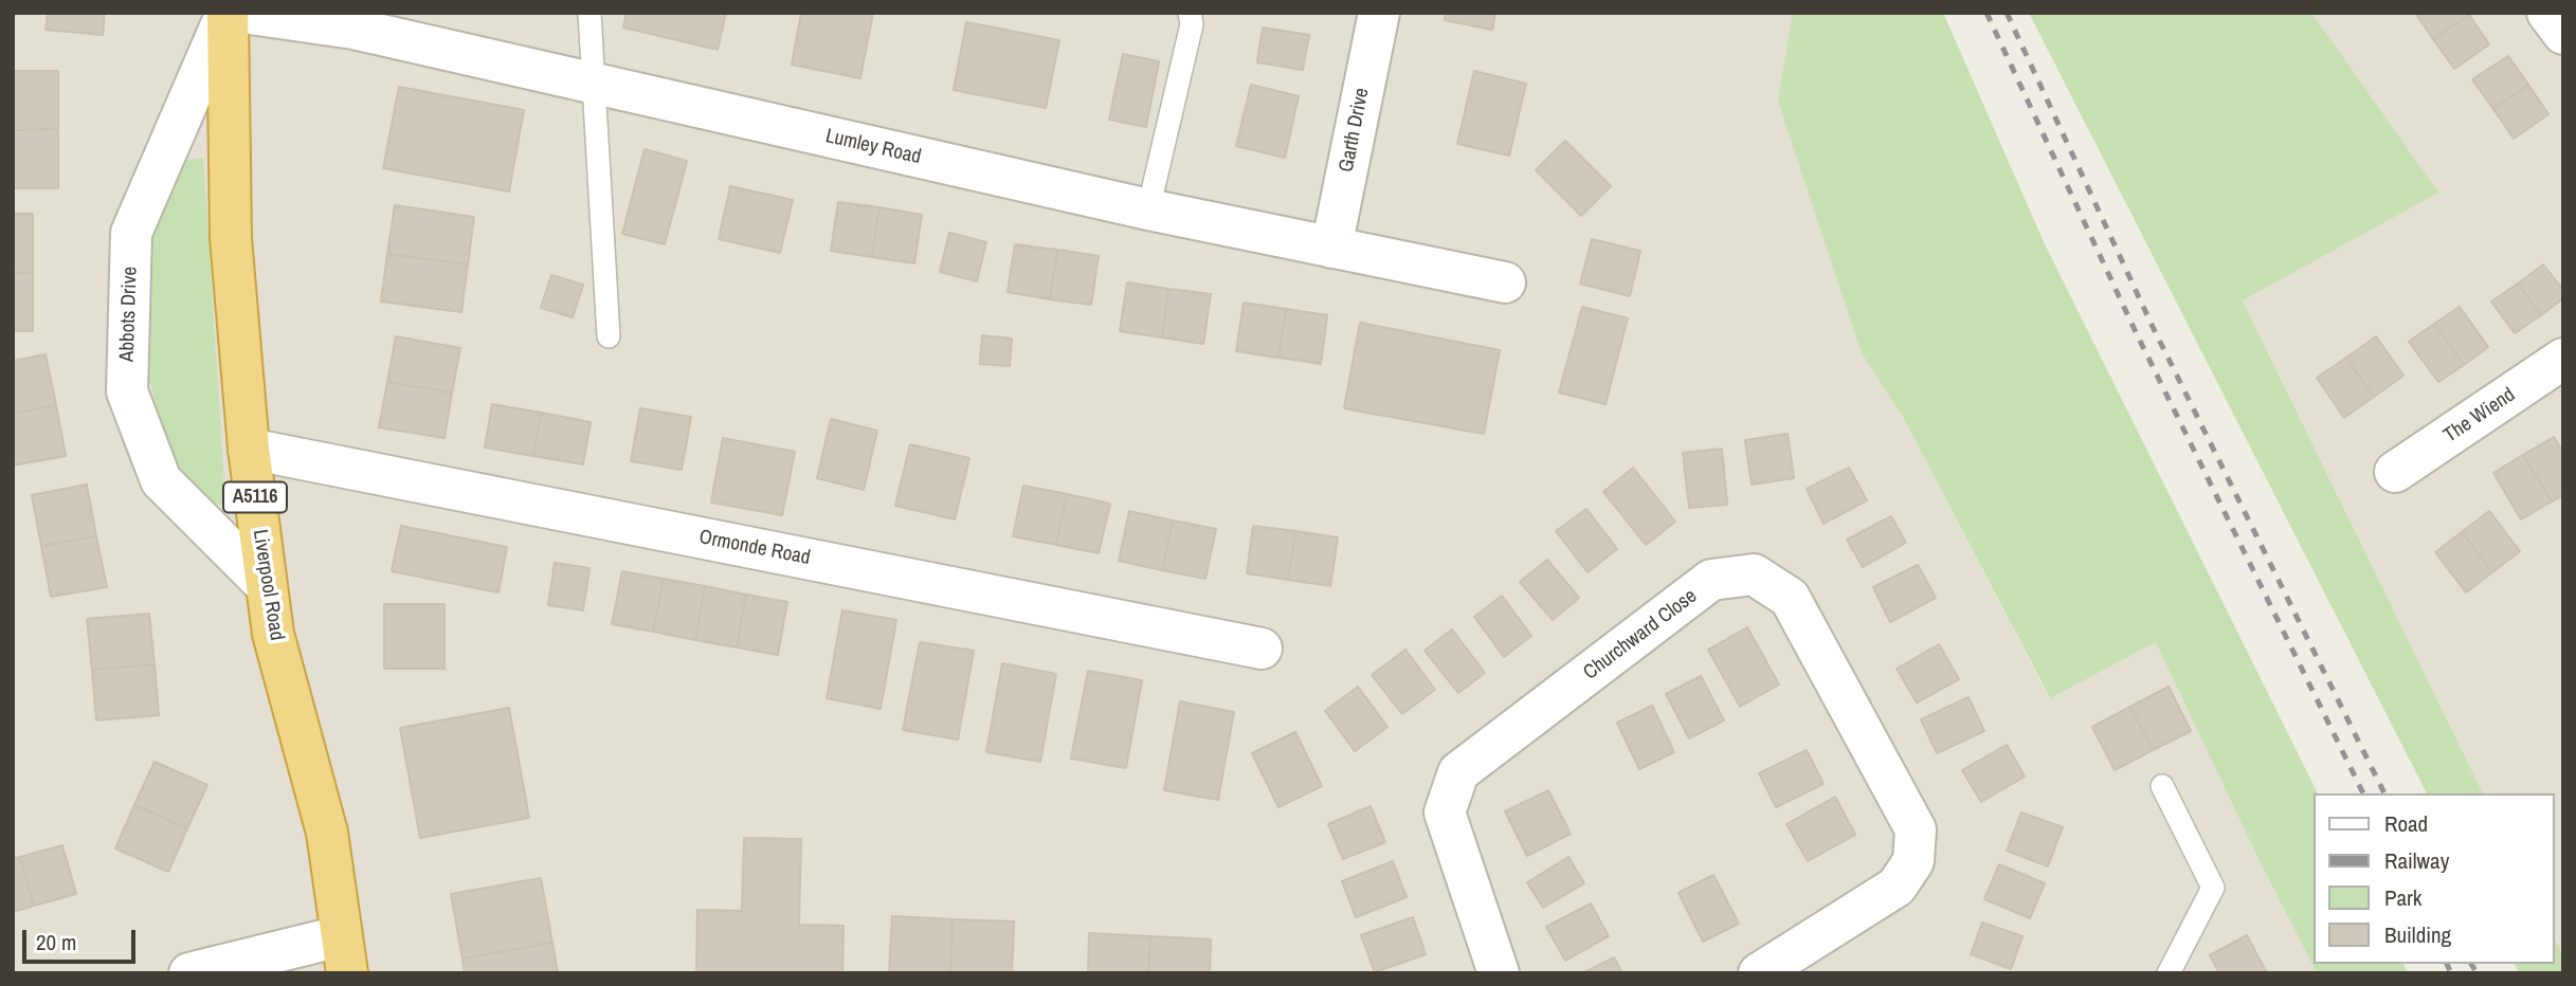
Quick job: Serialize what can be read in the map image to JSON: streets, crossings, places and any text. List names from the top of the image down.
{
  "streets": {
    "highway": ["A5116", "Liverpool Road"],
    "street": [
      "Garth Drive",
      "Lumley Road",
      "Abbots Drive",
      "The Wiend",
      "Ormonde Road",
      "Churchward Close"
    ]
  },
  "crossings": [
    ["Garth Drive", "Lumley Road"],
    ["Abbots Drive", "Liverpool Road"],
    ["Ormonde Road", "Liverpool Road"]
  ],
  "legend": [
    "Road",
    "Railway",
    "Park",
    "Building"
  ],
  "scale_bar": "20 m"
}
